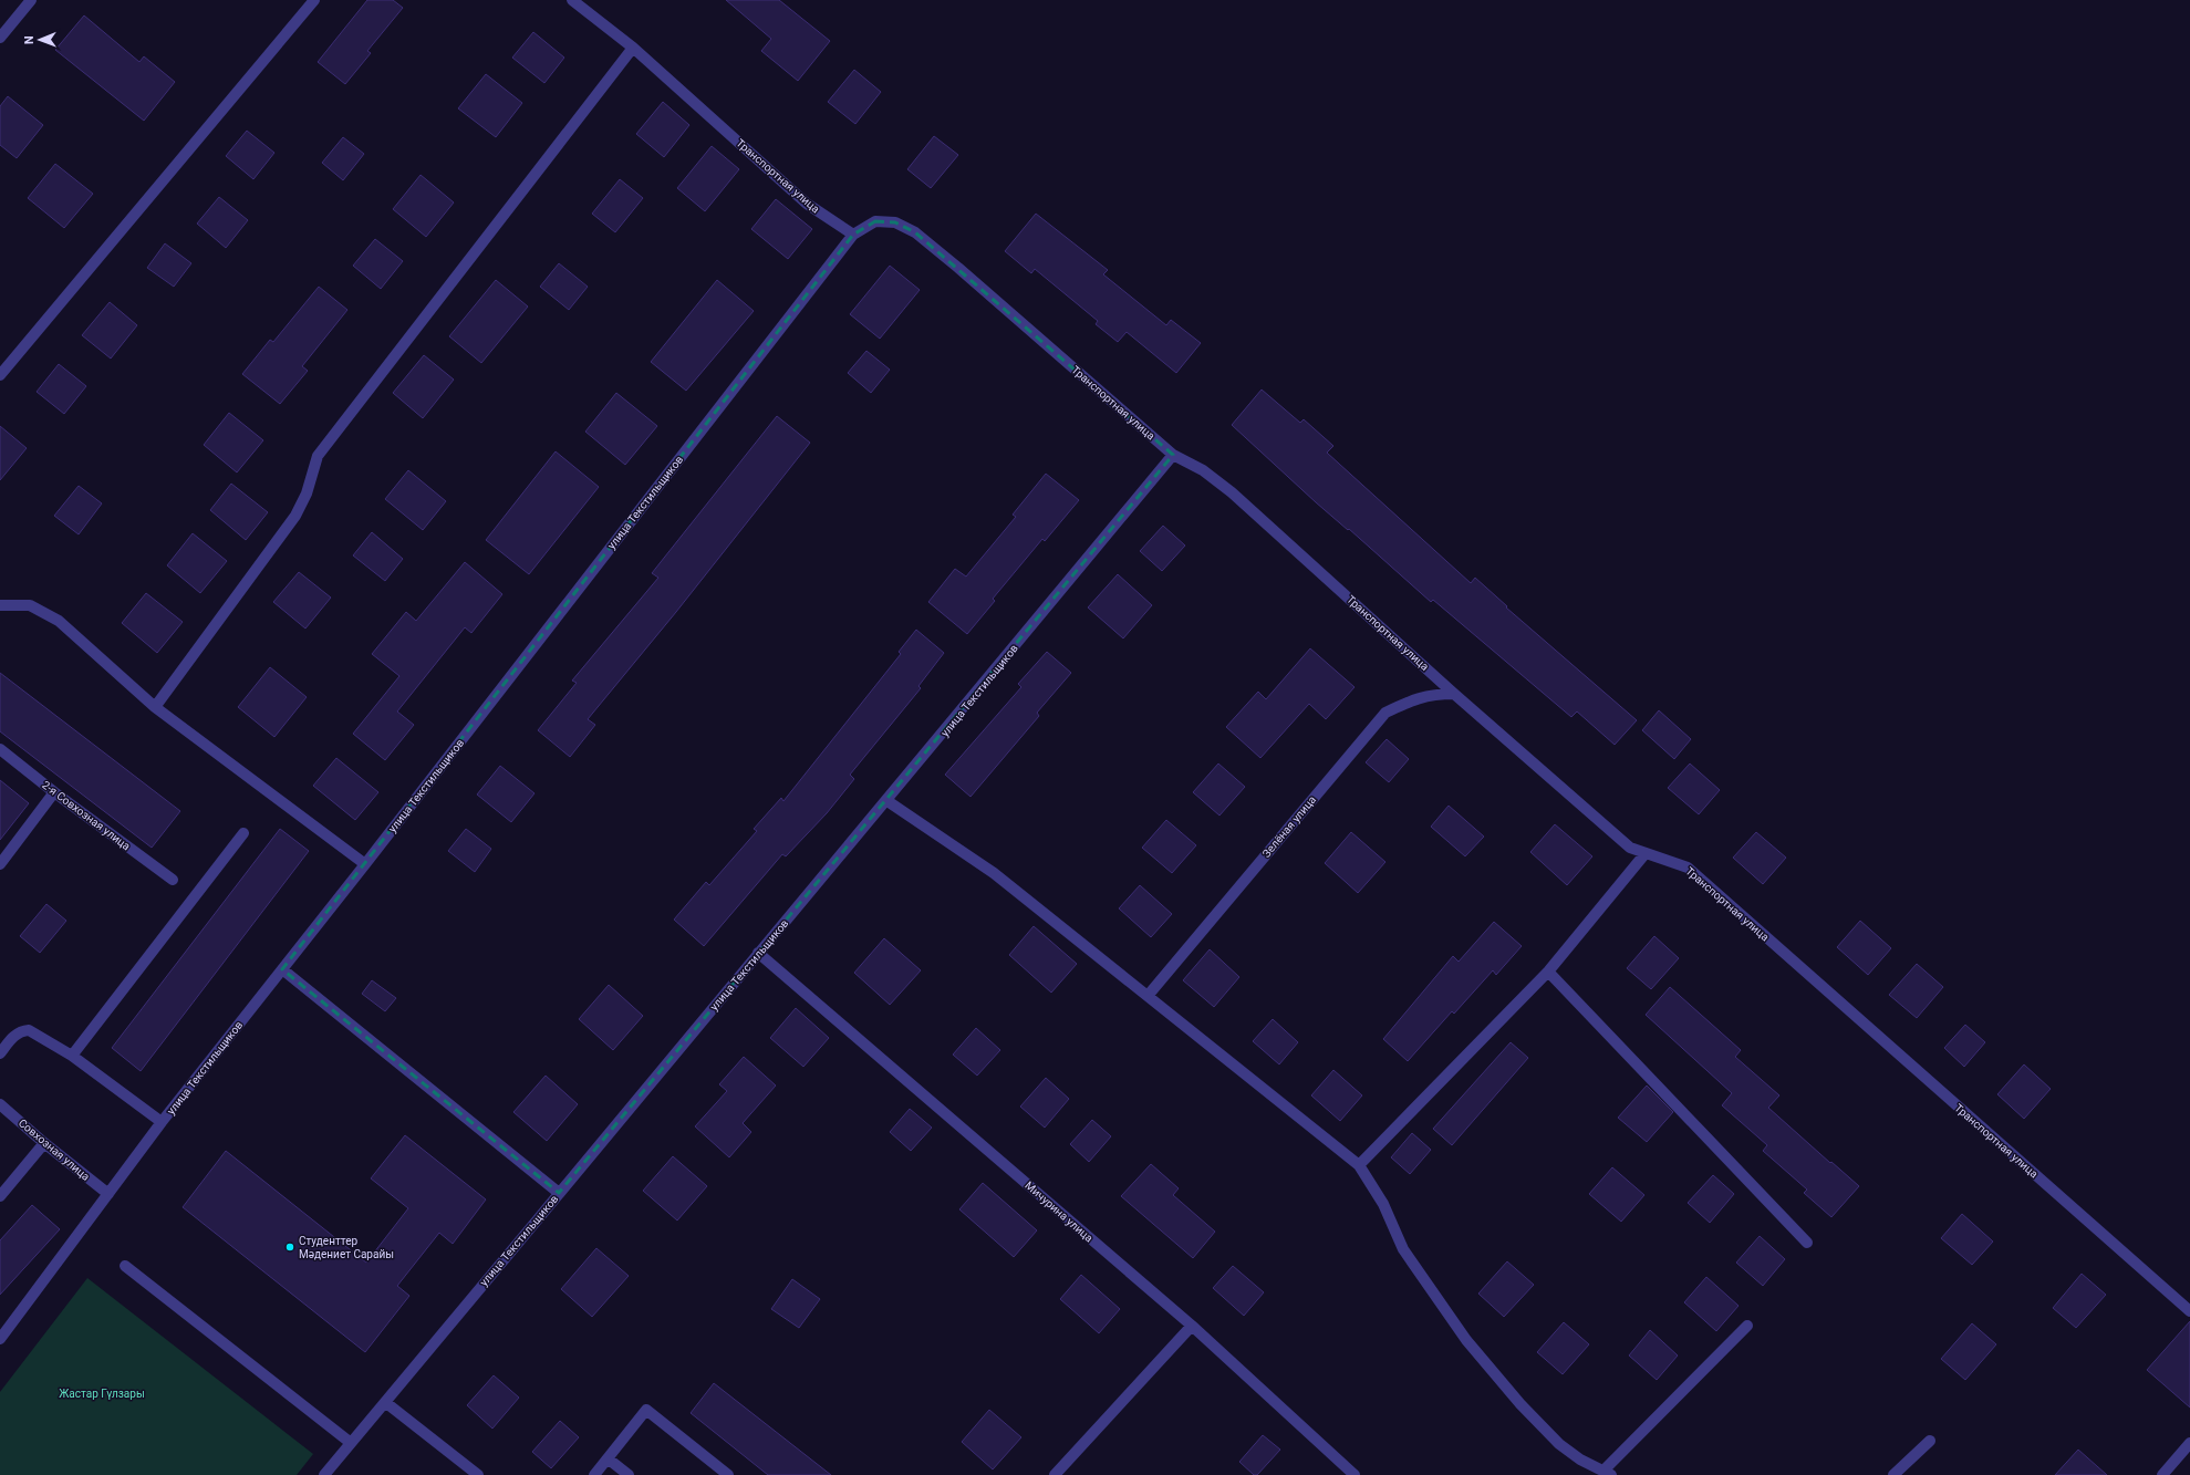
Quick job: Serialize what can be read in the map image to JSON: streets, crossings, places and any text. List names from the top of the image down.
{
  "streets": {
    "street": [
      "Транспортная улица",
      "улица Текстильщиков",
      "2-я Совхозная улица",
      "Зелёная улица",
      "Совхозная улица",
      "Мичурина улица"
    ]
  },
  "crossings": [
    ["Транспортная улица", "улица Текстильщиков"],
    ["Транспортная улица", "Зелёная улица"],
    ["улица Текстильщиков", "Совхозная улица"],
    ["улица Текстильщиков", "Мичурина улица"]
  ],
  "parks": ["Жастар Гүлзары"],
  "places": ["Студенттер Мәдениет Сарайы"],
  "north": "left"
}
